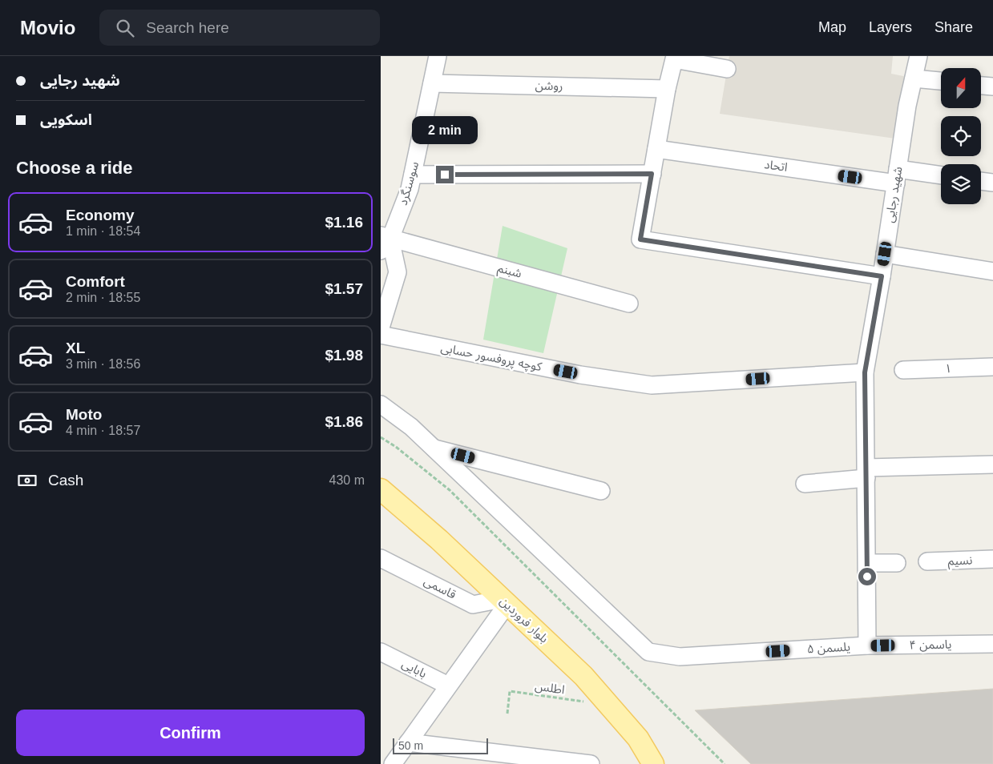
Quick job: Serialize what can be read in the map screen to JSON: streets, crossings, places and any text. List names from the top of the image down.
{
  "streets": {
    "main road": ["بلوار فروردین"],
    "street": [
      "روشن",
      "اتحاد",
      "سوسنگرد",
      "شهید رجایی",
      "شبنم",
      "کوچه پروفسور حسابی",
      "۱",
      "نسیم",
      "قاسمی",
      "یاسمن ۴",
      "یلسمن ۵",
      "بابایی"
    ],
    "path": ["اطلس"]
  },
  "crossings": [
    ["روشن", "سوسنگرد"],
    ["اتحاد", "شهید رجایی"],
    ["سوسنگرد", "شبنم"],
    ["شهید رجایی", "کوچه پروفسور حسابی"],
    ["شهید رجایی", "یاسمن ۴"],
    ["شهید رجایی", "یلسمن ۵"],
    ["قاسمی", "بلوار فروردین"],
    ["بلوار فروردین", "اطلس"],
    ["یاسمن ۴", "یلسمن ۵"]
  ],
  "scale_bar": "50 m",
  "north": "top",
  "page": {
    "header": "Movio",
    "search": "Search here",
    "nav": ["Map", "Layers", "Share"],
    "banner": ["شهید رجایی", "اسکویی"],
    "bubble": "2 min",
    "heading": "Choose a ride",
    "list": [
      {
        "name": "Economy",
        "note": "1 min · 18:54",
        "value": "$1.16"
      },
      {
        "name": "Comfort",
        "note": "2 min · 18:55",
        "value": "$1.57"
      },
      {
        "name": "XL",
        "note": "3 min · 18:56",
        "value": "$1.98"
      },
      {
        "name": "Moto",
        "note": "4 min · 18:57",
        "value": "$1.86"
      }
    ],
    "pay": ["Cash", "430 m"],
    "buttons": "Confirm",
    "scale": "50 m"
  }
}
